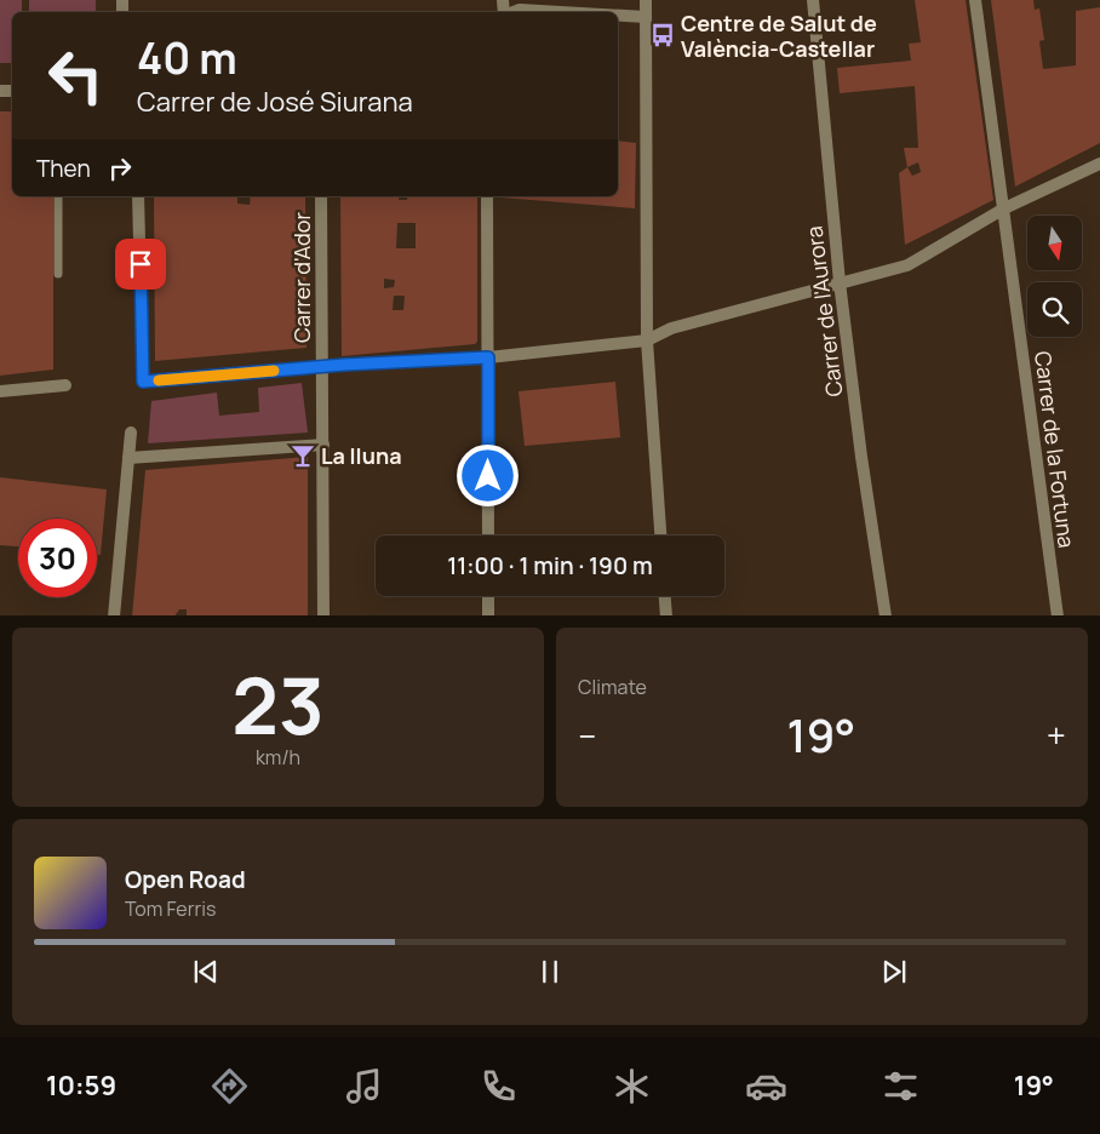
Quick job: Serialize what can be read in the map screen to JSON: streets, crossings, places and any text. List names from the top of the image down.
{
  "streets": {
    "street": ["Carrer d'Ador", "Carrer de l'Aurora", "Carrer de la Fortuna"]
  },
  "places": {
    "bus stop": ["Centre de Salut de València-Castellar"],
    "bar": ["La lluna"]
  },
  "north": "bottom",
  "page": {
    "turn": ["40 m", "Carrer de José Siurana"],
    "then": "Then",
    "limit": "30",
    "trip": "11:00 · 1 min · 190 m",
    "tile": [
      ["23", "km/h"],
      "Climate"
    ],
    "heat": ["−", "19°", "+"],
    "song": ["Open Road", "Tom Ferris"],
    "tabs": ["10:59", "19°"]
  }
}
